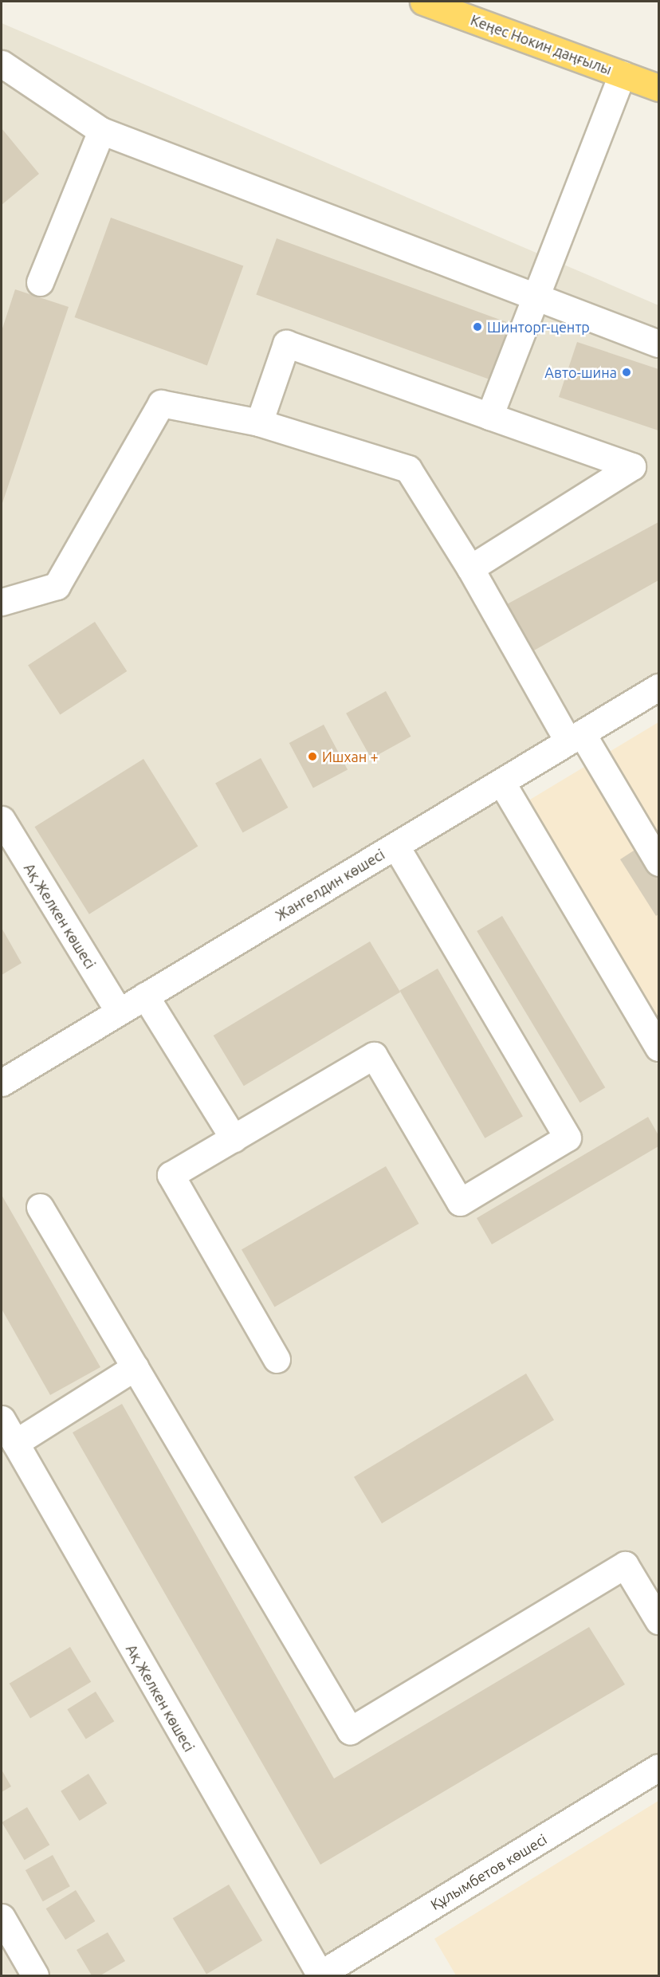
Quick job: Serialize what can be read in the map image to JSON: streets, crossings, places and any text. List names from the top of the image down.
{
  "streets": {
    "highway": ["Кеңес Нокин даңғылы"],
    "street": ["Жангелдин көшесі", "Ақ Желкен көшесі", "Құлымбетов көшесі"]
  },
  "crossings": [
    ["Жангелдин көшесі", "Ақ Желкен көшесі"],
    ["Ақ Желкен көшесі", "Құлымбетов көшесі"]
  ],
  "places": ["Шинторг-центр", "Авто-шина", "Ишхан +"]
}
